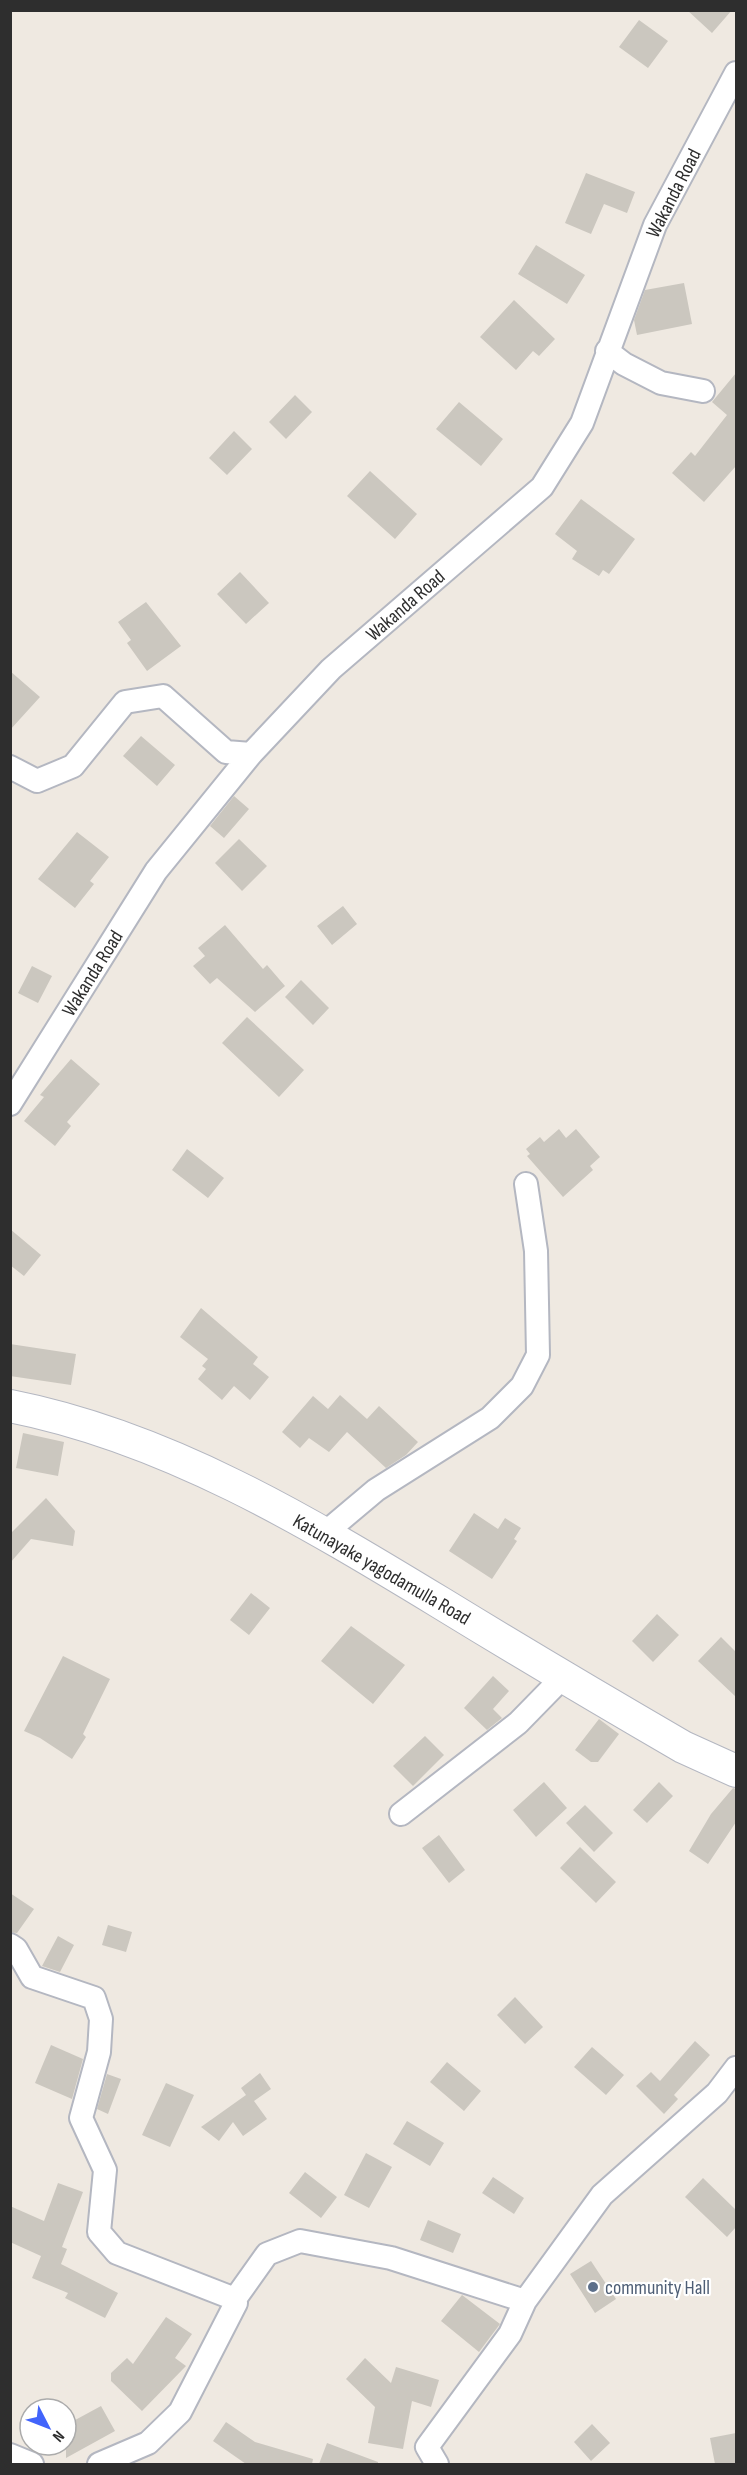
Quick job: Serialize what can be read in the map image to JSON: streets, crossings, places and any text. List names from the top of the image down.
{
  "streets": {
    "main road": ["Katunayake yagodamulla Road"],
    "street": ["Wakanda Road"]
  },
  "places": ["community Hall"],
  "north": "bottom right"
}
